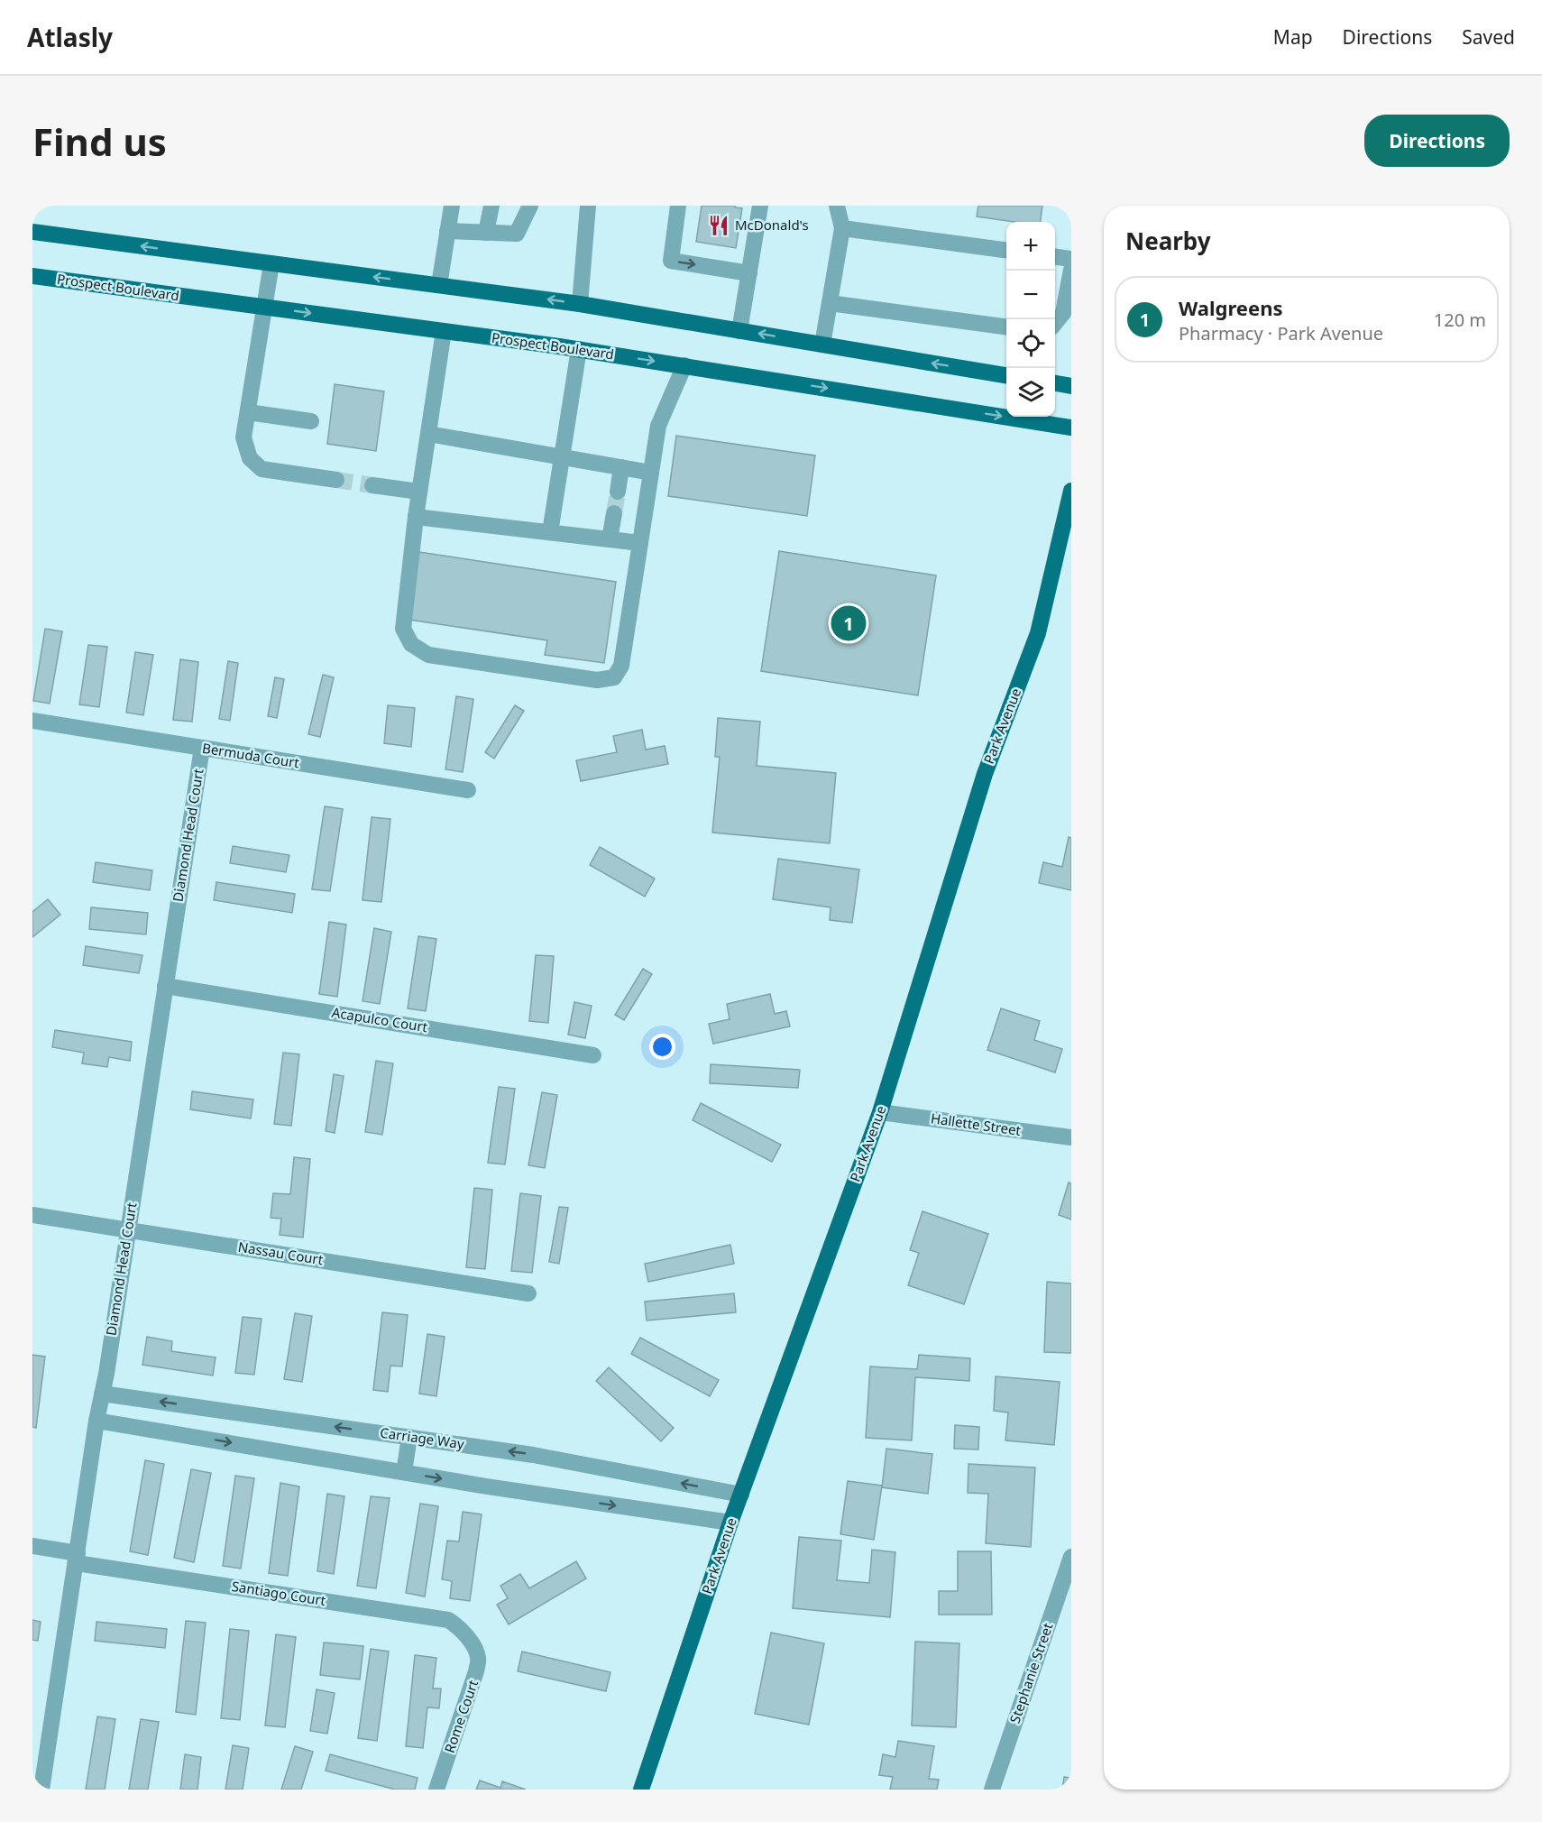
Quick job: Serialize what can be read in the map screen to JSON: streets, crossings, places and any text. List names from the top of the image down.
{
  "streets": {
    "main road": ["Prospect Boulevard", "Park Avenue"],
    "street": [
      "Bermuda Court",
      "Diamond Head Court",
      "Acapulco Court",
      "Hallette Street",
      "Nassau Court",
      "Carriage Way",
      "Santiago Court",
      "Stephanie Street",
      "Rome Court"
    ]
  },
  "crossings": [
    ["Park Avenue", "Hallette Street"],
    ["Park Avenue", "Carriage Way"],
    ["Bermuda Court", "Diamond Head Court"],
    ["Diamond Head Court", "Acapulco Court"],
    ["Diamond Head Court", "Nassau Court"],
    ["Diamond Head Court", "Carriage Way"],
    ["Diamond Head Court", "Santiago Court"],
    ["Santiago Court", "Rome Court"]
  ],
  "places": {
    "restaurant": ["McDonald's"]
  },
  "page": {
    "header": "Atlasly",
    "nav": ["Map", "Directions", "Saved"],
    "buttons": "Directions",
    "title": "Find us",
    "heading": "Nearby",
    "map_buttons": ["+", "−"],
    "list": [
      {
        "mark": "1",
        "name": "Walgreens",
        "note": "Pharmacy · Park Avenue",
        "value": "120 m"
      }
    ],
    "pins": "1"
  }
}
